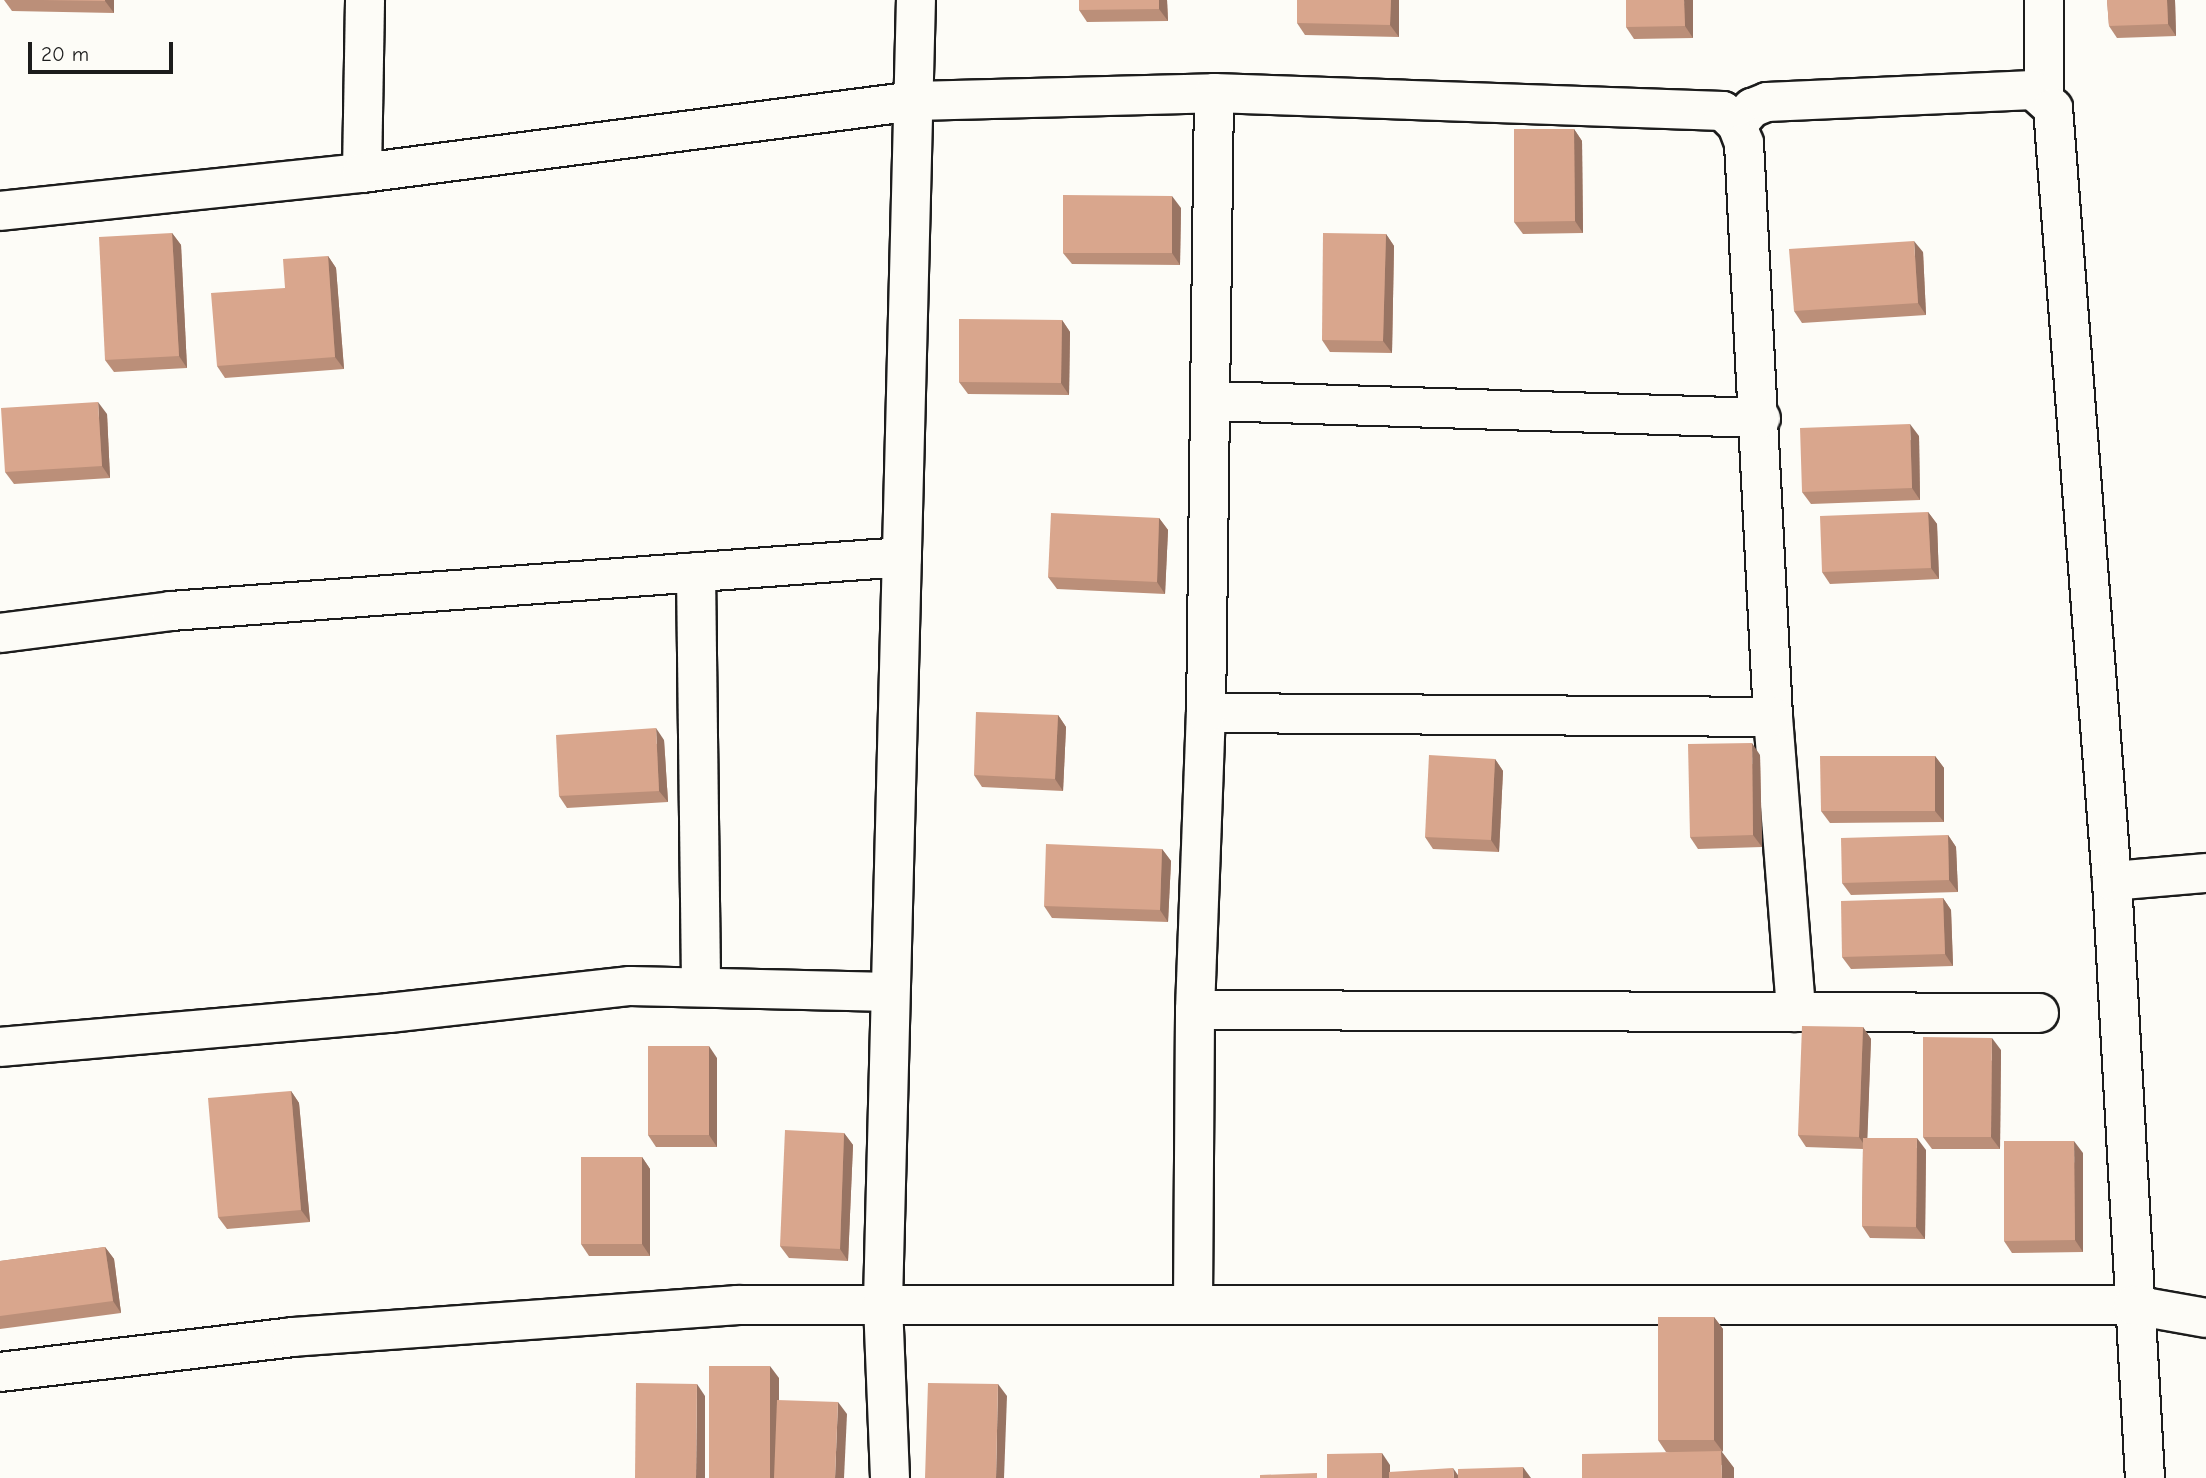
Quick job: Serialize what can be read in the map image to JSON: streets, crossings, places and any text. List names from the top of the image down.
{
  "scale_bar": "20 m"
}
